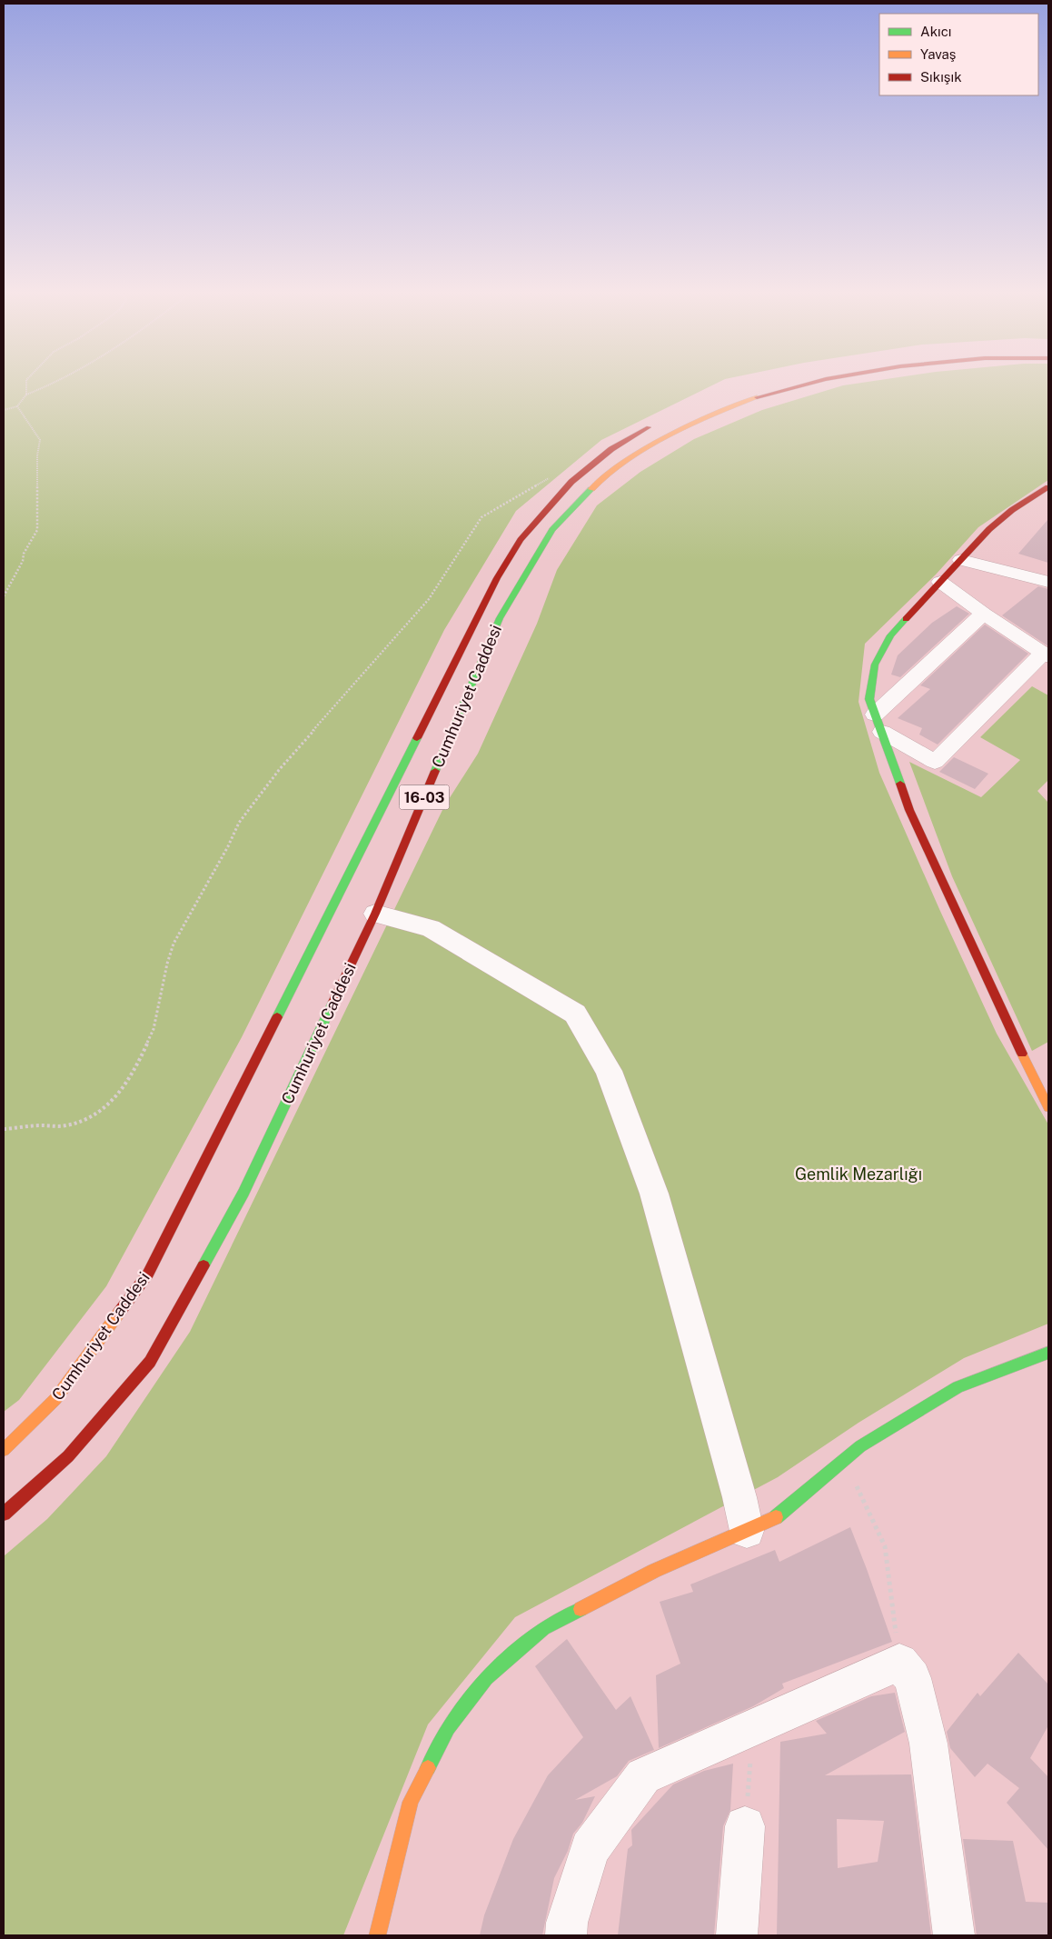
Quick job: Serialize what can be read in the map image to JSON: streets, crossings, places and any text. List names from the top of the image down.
{
  "streets": {
    "main road": ["Cumhuriyet Caddesi", "16-03"]
  },
  "parks": ["Gemlik Mezarlığı"],
  "legend": ["Akıcı", "Yavaş", "Sıkışık"]
}
